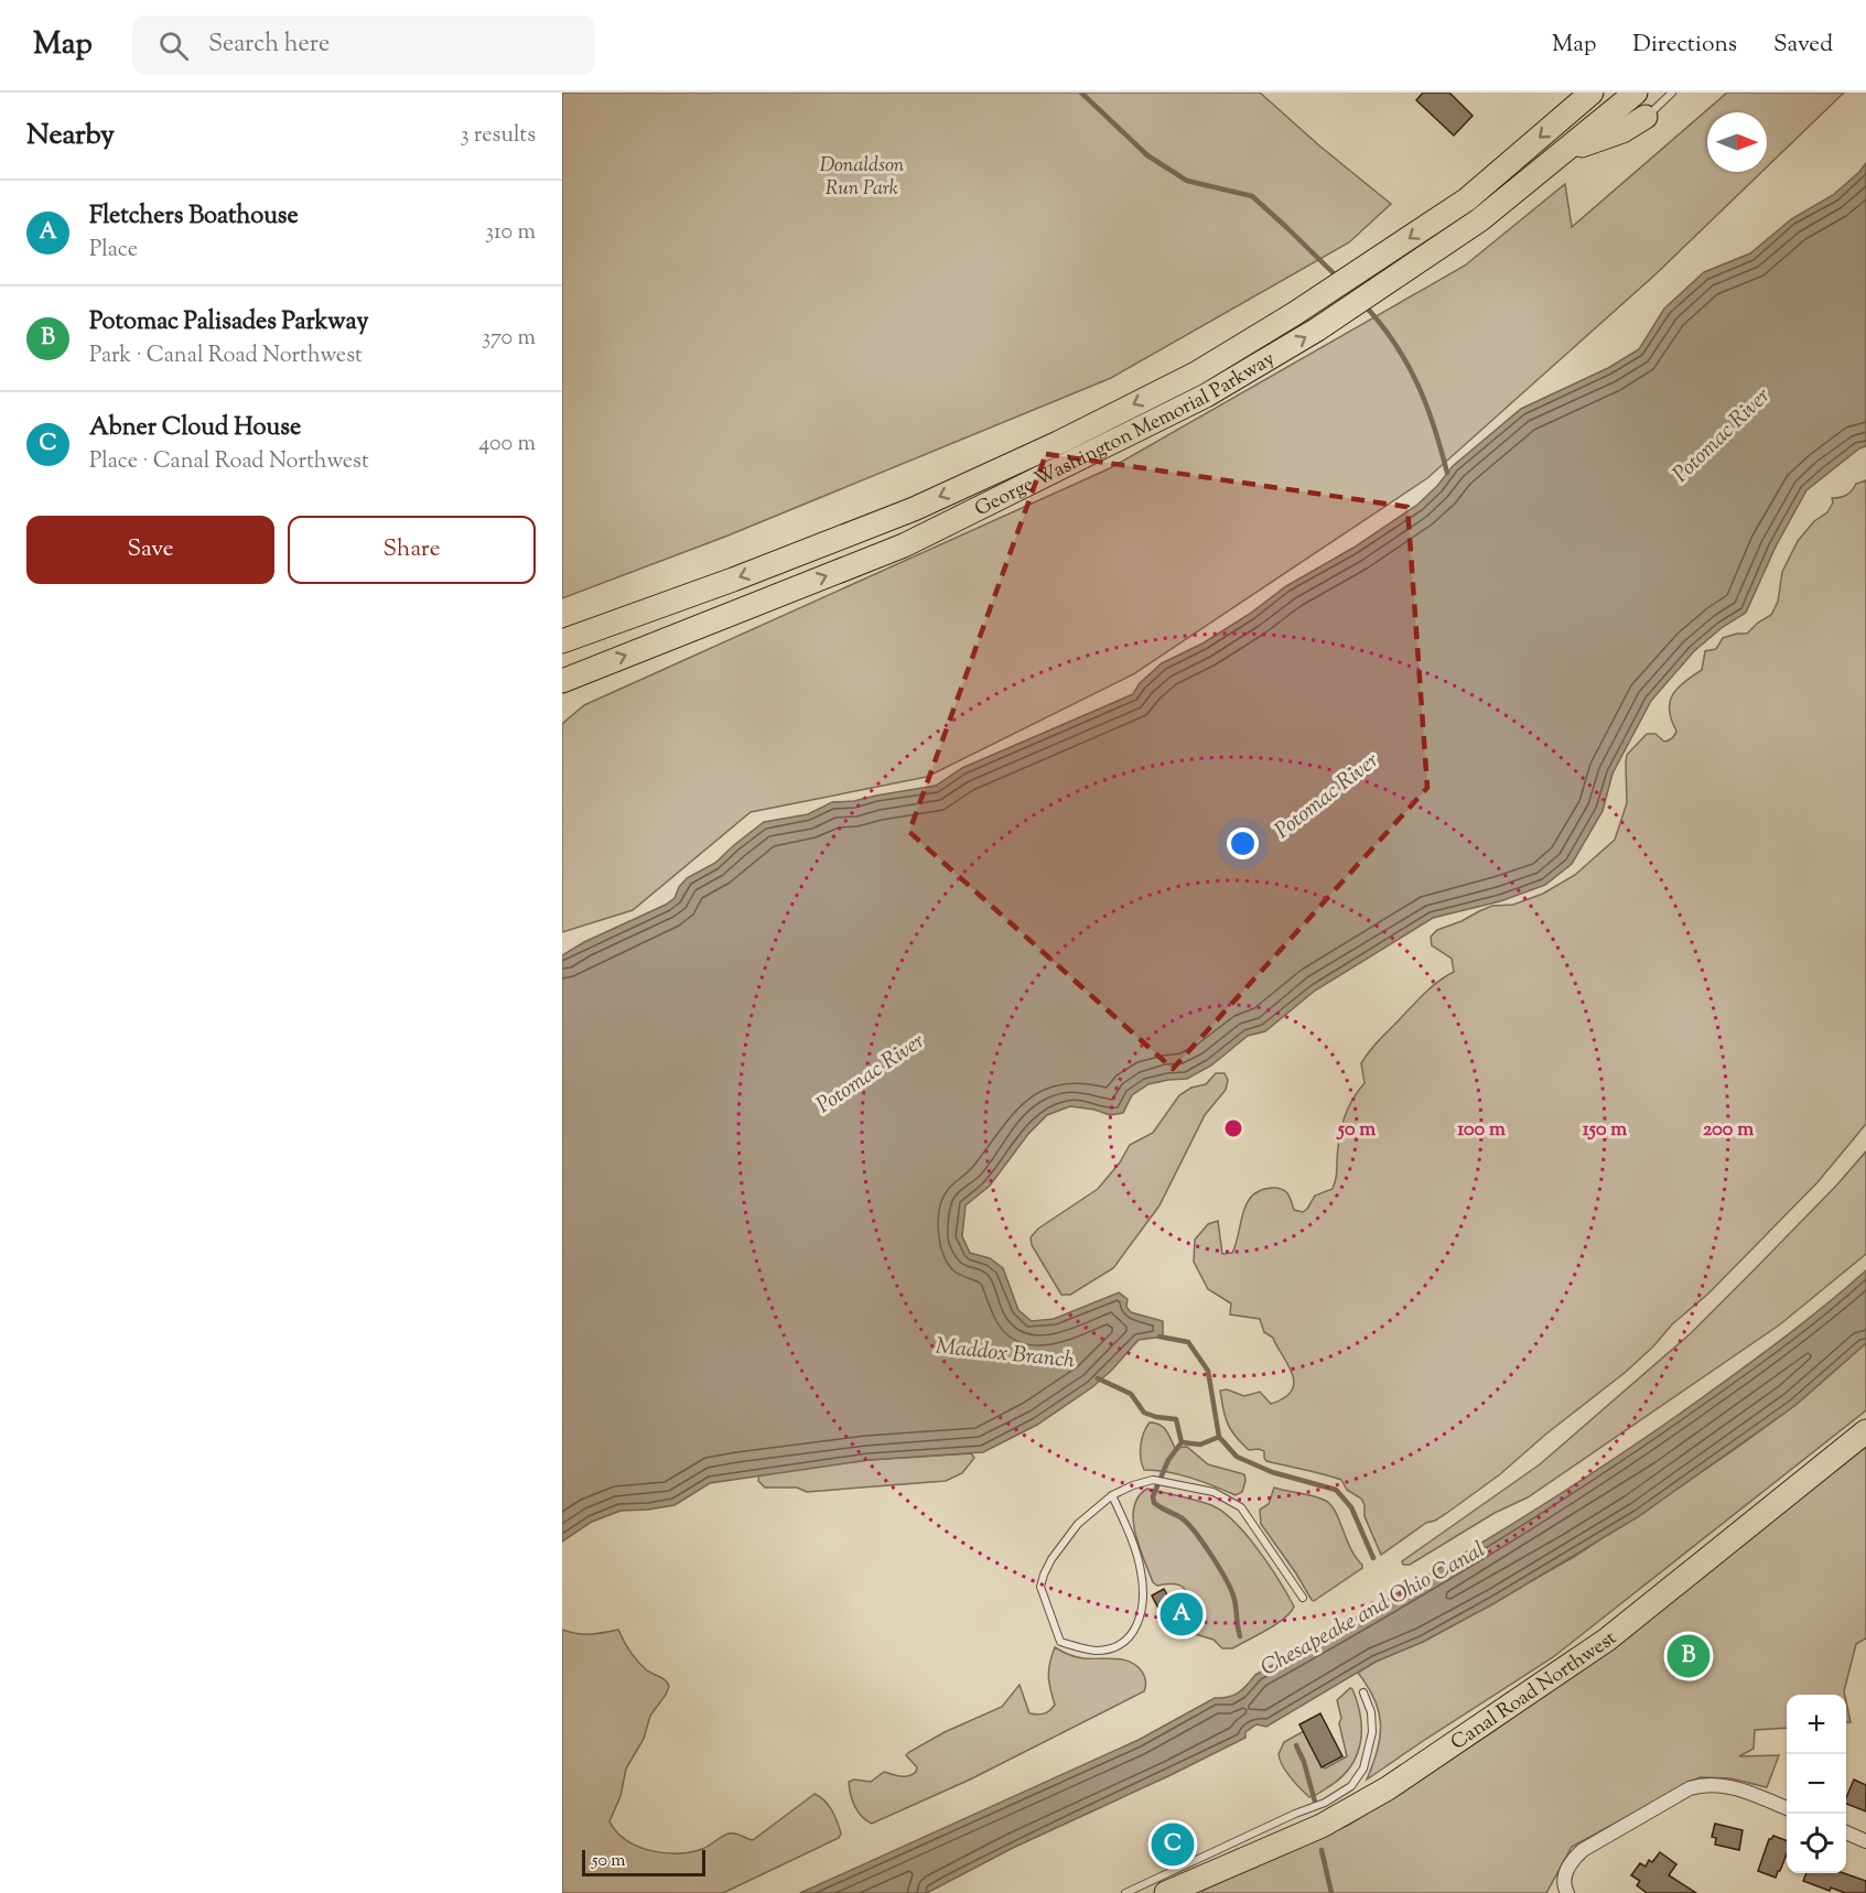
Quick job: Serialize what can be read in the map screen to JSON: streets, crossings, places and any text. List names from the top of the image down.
{
  "streets": {
    "highway": ["George Washington Memorial Parkway", "Canal Road Northwest"]
  },
  "water": ["Potomac River", "Maddox Branch", "Chesapeake and Ohio Canal"],
  "parks": ["Donaldson Run Park"],
  "scale_bar": "50 m",
  "north": "right",
  "page": {
    "header": "Map",
    "search": "Search here",
    "nav": ["Map", "Directions", "Saved"],
    "heading": ["Nearby", "3 results"],
    "list": [
      {
        "mark": "A",
        "name": "Fletchers Boathouse",
        "note": "Place",
        "value": "310 m"
      },
      {
        "mark": "B",
        "name": "Potomac Palisades Parkway",
        "note": "Park · Canal Road Northwest",
        "value": "370 m"
      },
      {
        "mark": "C",
        "name": "Abner Cloud House",
        "note": "Place · Canal Road Northwest",
        "value": "400 m"
      }
    ],
    "buttons": ["Save", "Share"],
    "pins": ["A", "B", "C"],
    "map_buttons": ["+", "−"],
    "scale": "50 m"
  },
  "rings": [
    "50 m",
    "100 m",
    "150 m",
    "200 m"
  ]
}
